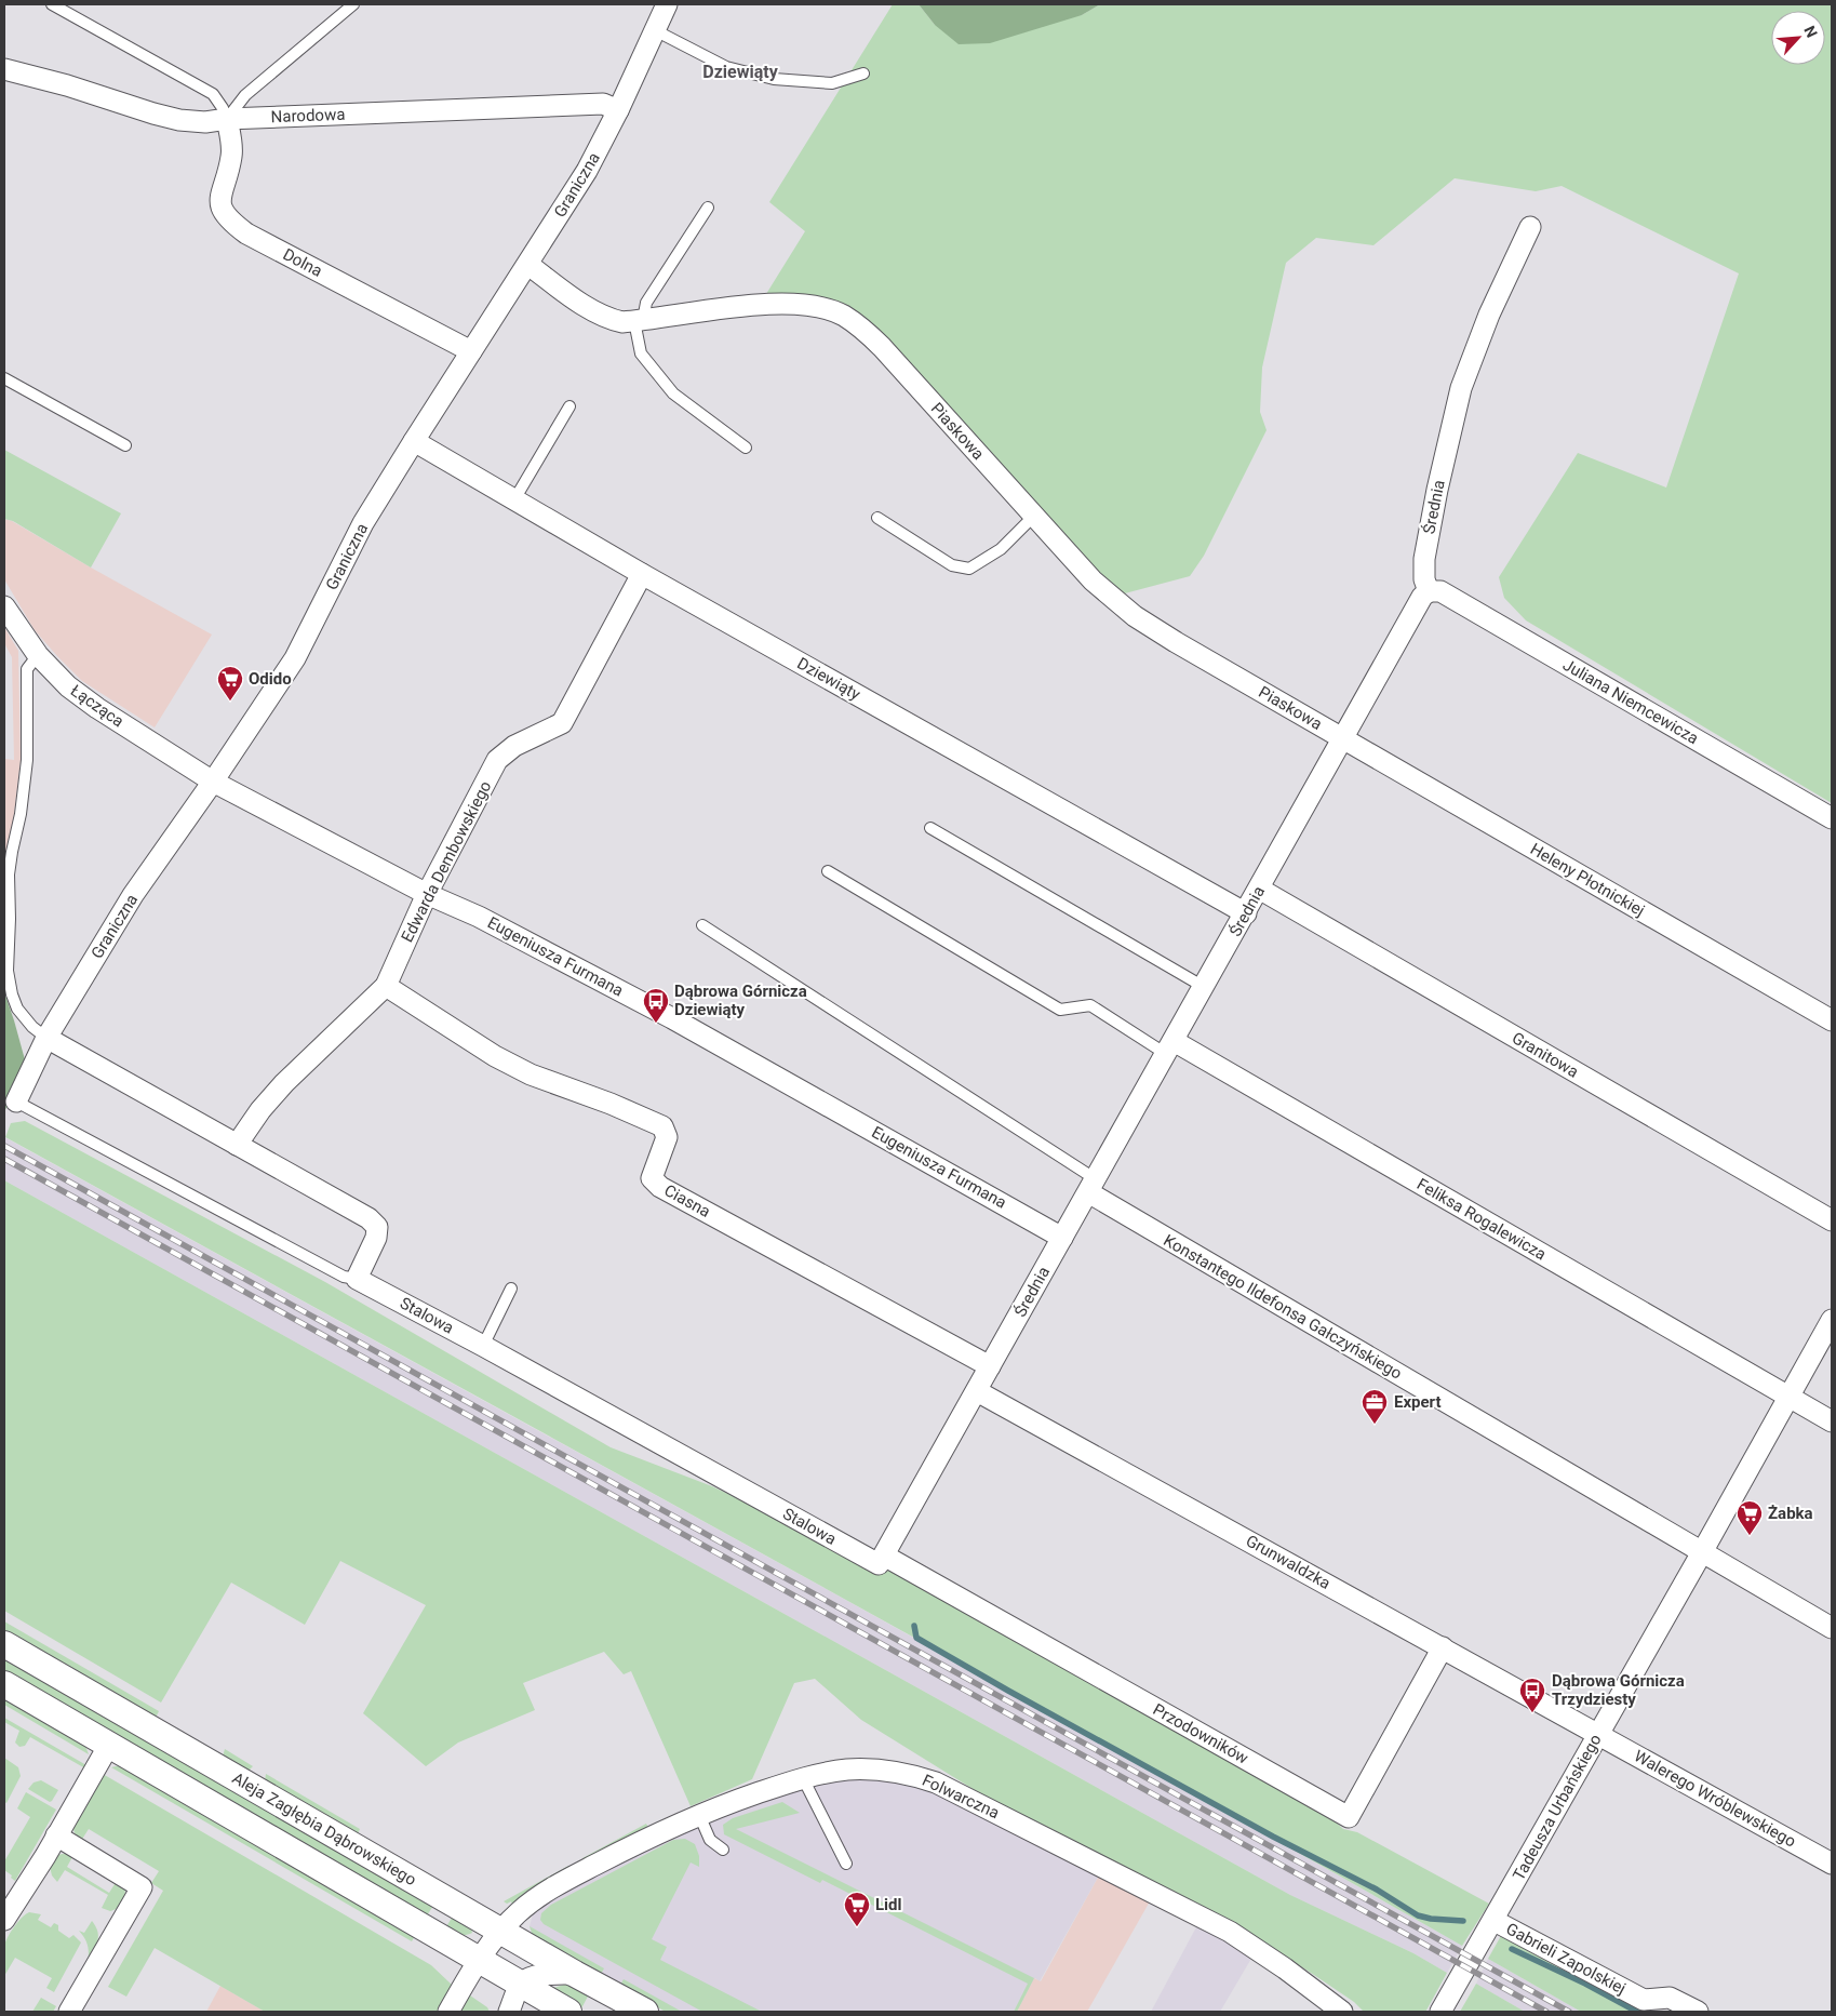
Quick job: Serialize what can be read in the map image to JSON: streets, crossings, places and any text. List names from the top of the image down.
{
  "streets": {
    "street": [
      "Narodowa",
      "Graniczna",
      "Dolna",
      "Piaskowa",
      "Średnia",
      "Dziewiąty",
      "Juliana Niemcewicza",
      "Łącząca",
      "Edwarda Dembowskiego",
      "Heleny Płotnickiej",
      "Eugeniusza Furmana",
      "Granitowa",
      "Ciasna",
      "Feliksa Rogalewicza",
      "Konstantego Ildefonsa Gałczyńskiego",
      "Stalowa",
      "Grunwaldzka",
      "Przodowników",
      "Folwarczna",
      "Walerego Wróblewskiego",
      "Tadeusza Urbańskiego",
      "Aleja Zagłębia Dąbrowskiego",
      "Gabrieli Zapolskiej"
    ]
  },
  "crossings": [
    ["Narodowa", "Graniczna"],
    ["Narodowa", "Dolna"],
    ["Graniczna", "Dolna"],
    ["Graniczna", "Piaskowa"],
    ["Graniczna", "Dziewiąty"],
    ["Graniczna", "Łącząca"],
    ["Graniczna", "Eugeniusza Furmana"],
    ["Piaskowa", "Średnia"],
    ["Piaskowa", "Heleny Płotnickiej"],
    ["Średnia", "Dziewiąty"],
    ["Średnia", "Juliana Niemcewicza"],
    ["Średnia", "Heleny Płotnickiej"],
    ["Średnia", "Eugeniusza Furmana"],
    ["Średnia", "Granitowa"],
    ["Średnia", "Ciasna"],
    ["Średnia", "Feliksa Rogalewicza"],
    ["Średnia", "Konstantego Ildefonsa Gałczyńskiego"],
    ["Średnia", "Stalowa"],
    ["Średnia", "Grunwaldzka"],
    ["Średnia", "Przodowników"],
    ["Dziewiąty", "Edwarda Dembowskiego"],
    ["Łącząca", "Eugeniusza Furmana"],
    ["Edwarda Dembowskiego", "Eugeniusza Furmana"],
    ["Edwarda Dembowskiego", "Ciasna"],
    ["Feliksa Rogalewicza", "Tadeusza Urbańskiego"],
    ["Konstantego Ildefonsa Gałczyńskiego", "Tadeusza Urbańskiego"],
    ["Stalowa", "Przodowników"],
    ["Grunwaldzka", "Przodowników"],
    ["Grunwaldzka", "Walerego Wróblewskiego"],
    ["Grunwaldzka", "Tadeusza Urbańskiego"],
    ["Folwarczna", "Aleja Zagłębia Dąbrowskiego"],
    ["Walerego Wróblewskiego", "Tadeusza Urbańskiego"],
    ["Tadeusza Urbańskiego", "Gabrieli Zapolskiej"]
  ],
  "districts": ["Dziewiąty"],
  "places": {
    "supermarket": ["Odido", "Żabka", "Lidl"],
    "bus stop": ["Dąbrowa Górnicza Dziewiąty", "Dąbrowa Górnicza Trzydziesty"],
    "office": ["Expert"]
  },
  "north": "top right"
}
